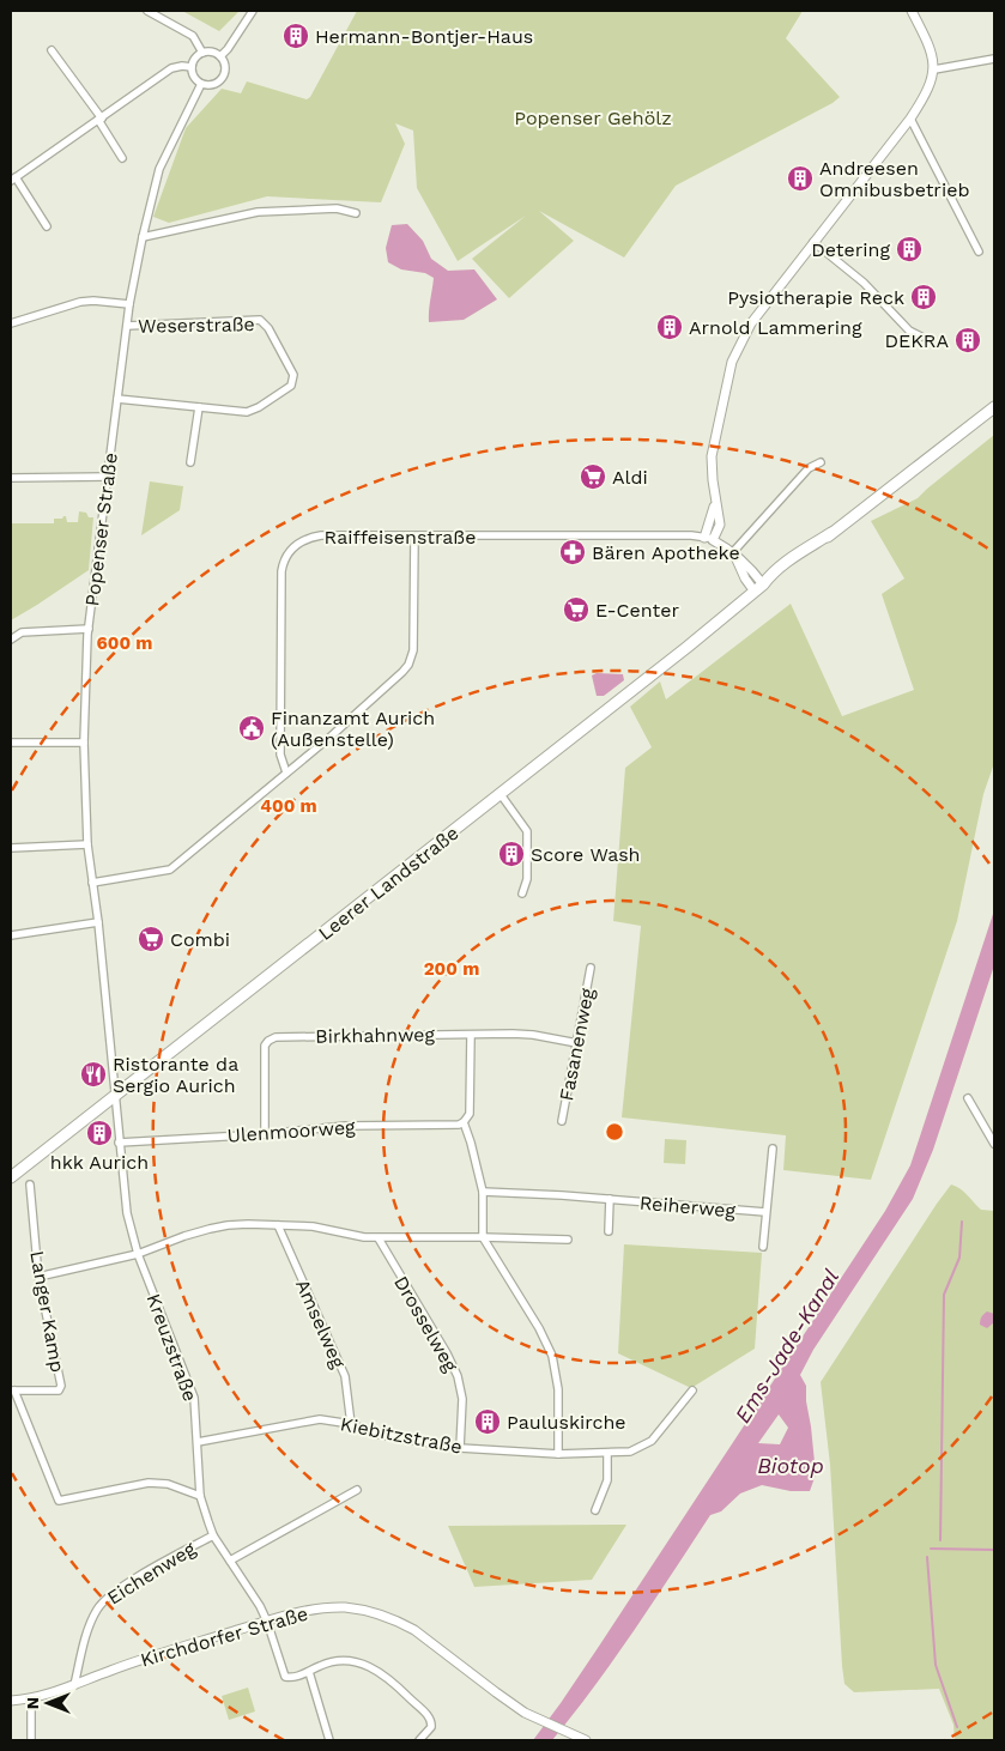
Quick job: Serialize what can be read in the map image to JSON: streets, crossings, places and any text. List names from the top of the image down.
{
  "streets": {
    "main road": ["Leerer Landstraße"],
    "street": [
      "Weserstraße",
      "Popenser Straße",
      "Raiffeisenstraße",
      "Birkhahnweg",
      "Fasanenweg",
      "Ulenmoorweg",
      "Reiherweg",
      "Langer Kamp",
      "Amselweg",
      "Drosselweg",
      "Kreuzstraße",
      "Kiebitzstraße",
      "Eichenweg",
      "Kirchdorfer Straße"
    ]
  },
  "crossings": [
    ["Weserstraße", "Popenser Straße"],
    ["Popenser Straße", "Leerer Landstraße"],
    ["Popenser Straße", "Kreuzstraße"],
    ["Leerer Landstraße", "Kreuzstraße"],
    ["Birkhahnweg", "Fasanenweg"],
    ["Birkhahnweg", "Ulenmoorweg"],
    ["Ulenmoorweg", "Kreuzstraße"],
    ["Amselweg", "Kiebitzstraße"],
    ["Drosselweg", "Kiebitzstraße"],
    ["Kreuzstraße", "Kiebitzstraße"],
    ["Kreuzstraße", "Eichenweg"],
    ["Kreuzstraße", "Kirchdorfer Straße"],
    ["Eichenweg", "Kirchdorfer Straße"]
  ],
  "water": ["Ems-Jade-Kanal", "Biotop"],
  "parks": ["Popenser Gehölz"],
  "places": {
    "building": [
      "Hermann-Bontjer-Haus",
      "Andreesen Omnibusbetrieb",
      "Detering",
      "Pysiotherapie Reck",
      "Arnold Lammering",
      "DEKRA",
      "Score Wash",
      "hkk Aurich",
      "Pauluskirche"
    ],
    "supermarket": ["Aldi", "E-Center", "Combi"],
    "pharmacy": ["Bären Apotheke"],
    "public building": ["Finanzamt Aurich (Außenstelle)"],
    "restaurant": ["Ristorante da Sergio Aurich"]
  },
  "north": "left",
  "rings": ["600 m", "400 m", "200 m"]
}
